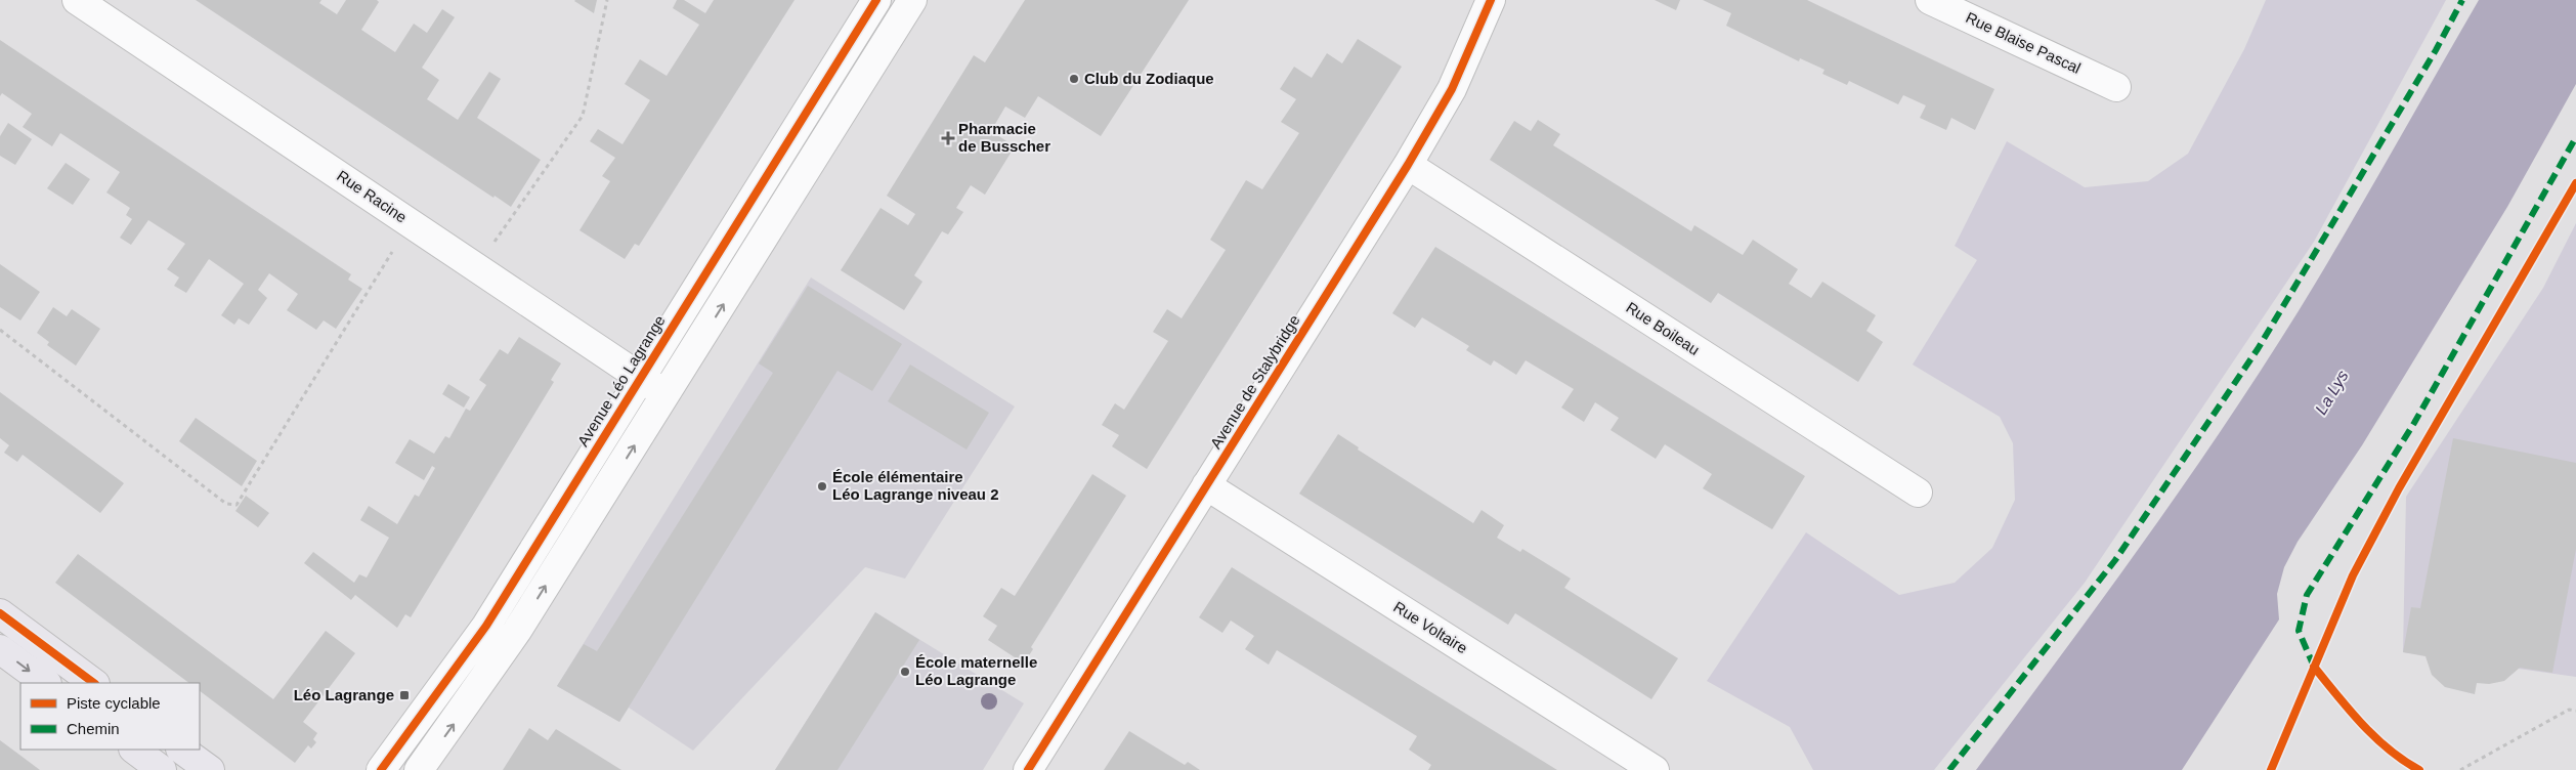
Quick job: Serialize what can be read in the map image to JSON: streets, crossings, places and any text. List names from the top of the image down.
{
  "streets": {
    "street": [
      "Rue Blaise Pascal",
      "Rue Racine",
      "Rue Boileau",
      "Avenue Léo Lagrange",
      "Avenue de Stalybridge",
      "Rue Voltaire"
    ]
  },
  "crossings": [
    ["Rue Racine", "Avenue Léo Lagrange"],
    ["Rue Boileau", "Avenue de Stalybridge"],
    ["Avenue de Stalybridge", "Rue Voltaire"]
  ],
  "water": ["La Lys"],
  "places": {
    "other": ["Club du Zodiaque", "École élémentaire Léo Lagrange niveau 2", "École maternelle Léo Lagrange"],
    "health": ["Pharmacie de Busscher"],
    "transit": ["Léo Lagrange"]
  },
  "legend": ["Piste cyclable", "Chemin"]
}
